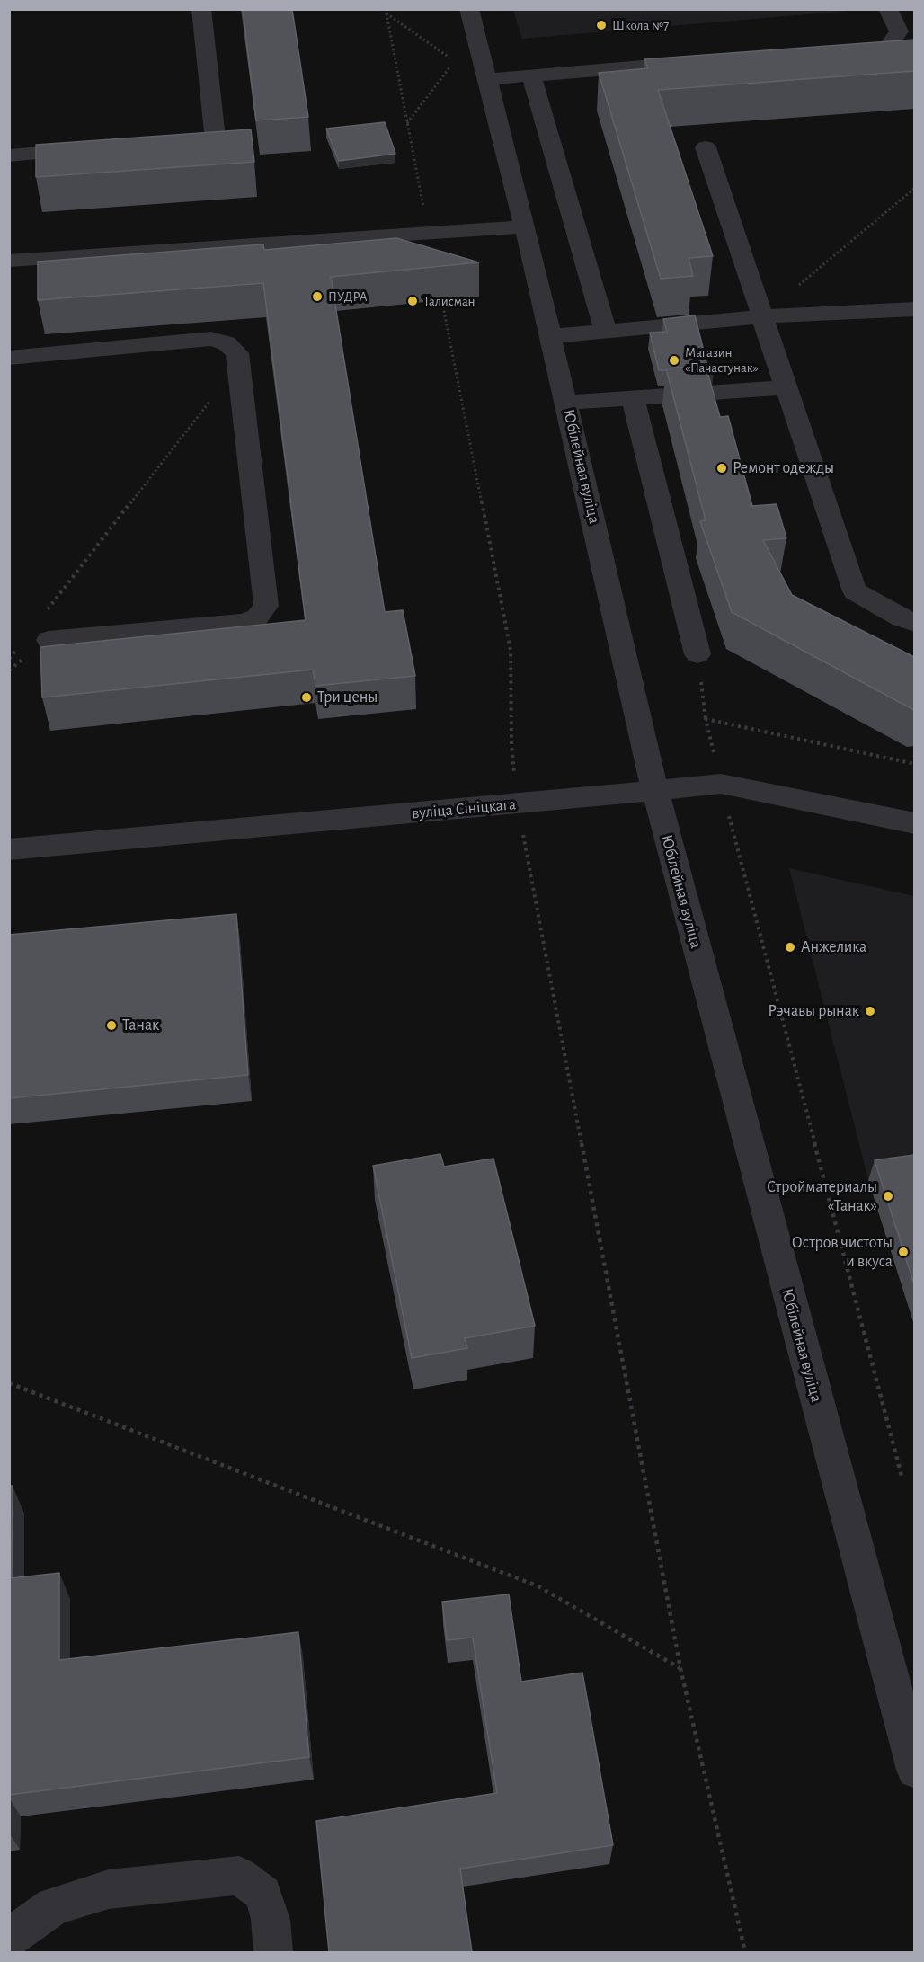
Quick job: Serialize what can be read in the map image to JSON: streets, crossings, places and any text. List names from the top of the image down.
{
  "streets": {
    "street": ["Юбілейная вуліца", "вуліца Сініцкага"]
  },
  "crossings": [
    ["Юбілейная вуліца", "вуліца Сініцкага"]
  ],
  "places": [
    "Школа №7",
    "ПУДРА",
    "Талисман",
    "Магазин «Пачастунак»",
    "Ремонт одежды",
    "Три цены",
    "Анжелика",
    "Рэчавы рынак",
    "Танак",
    "Стройматериалы «Танак»",
    "Остров чистоты и вкуса"
  ]
}
